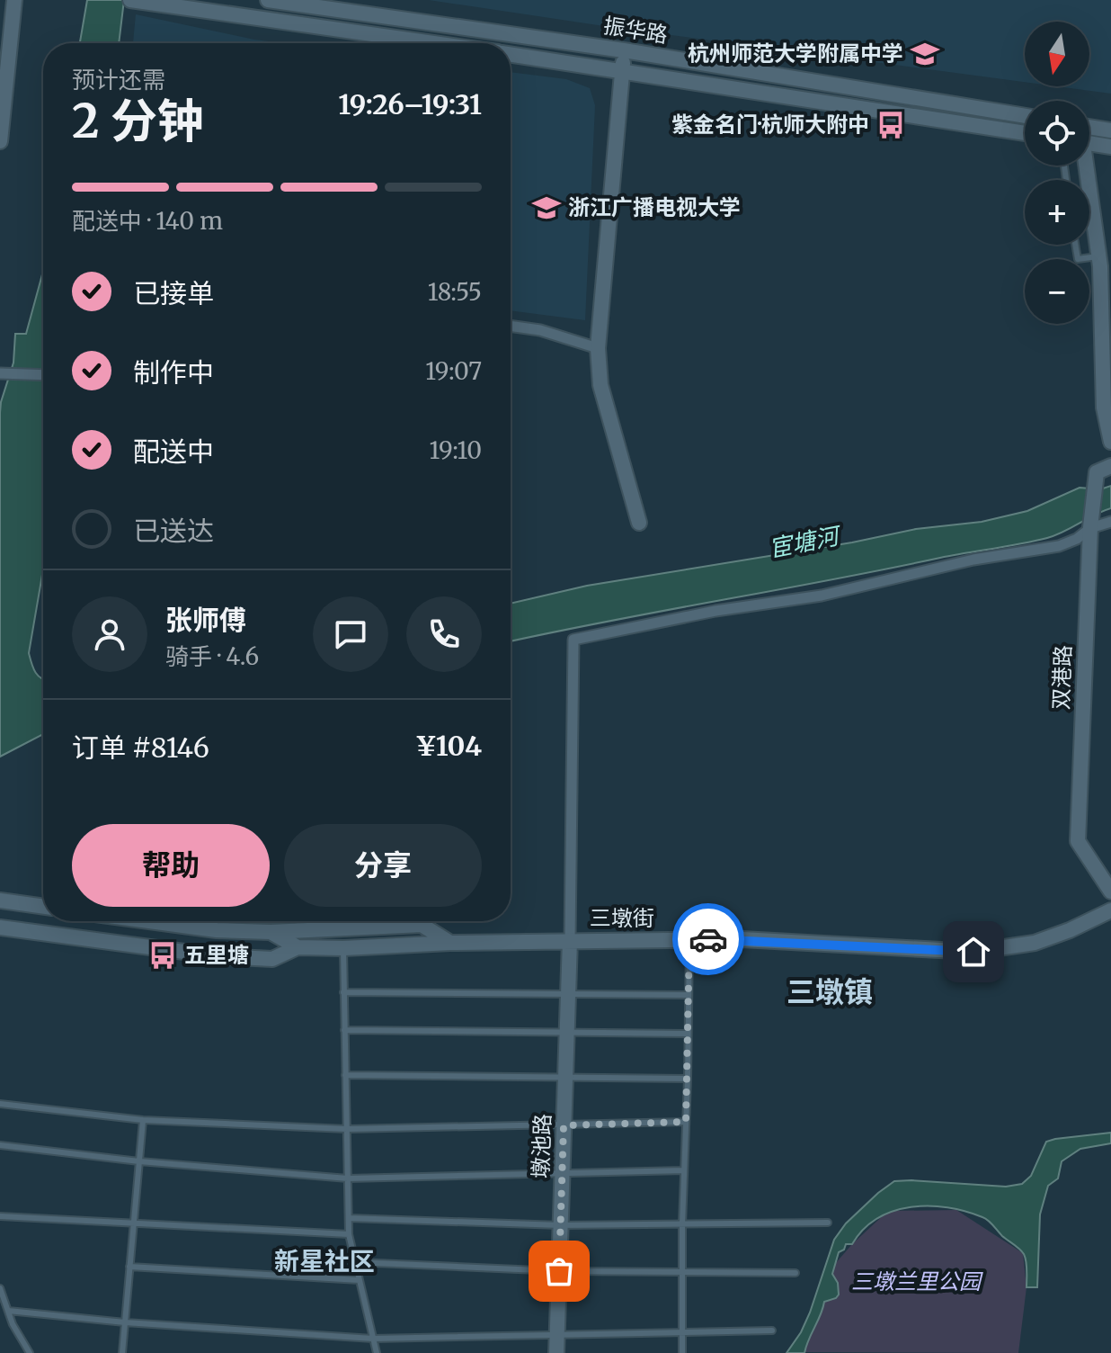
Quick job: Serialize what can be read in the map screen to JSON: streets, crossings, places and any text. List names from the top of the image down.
{
  "streets": {
    "street": [
      "振华路",
      "双港路",
      "三墩街",
      "墩池路"
    ]
  },
  "crossings": [
    ["三墩街", "墩池路"]
  ],
  "districts": ["三墩镇", "新星社区"],
  "water": ["宦塘河"],
  "parks": ["三墩兰里公园"],
  "places": {
    "school or university": ["杭州师范大学附属中学", "浙江广播电视大学"],
    "bus stop": ["紫金名门·杭师大附中", "五里塘"]
  },
  "north": "bottom",
  "page": {
    "map_buttons": ["+", "−"],
    "heading": ["2 分钟", "预计还需", "19:26–19:31"],
    "panel": [
      "张师傅",
      "骑手 · 4.6",
      "订单 #8146",
      "¥104"
    ],
    "bar": "配送中 · 140 m",
    "list": [
      ["已接单", "18:55"],
      ["制作中", "19:07"],
      ["配送中", "19:10"],
      "已送达"
    ],
    "buttons": ["帮助", "分享"]
  }
}
